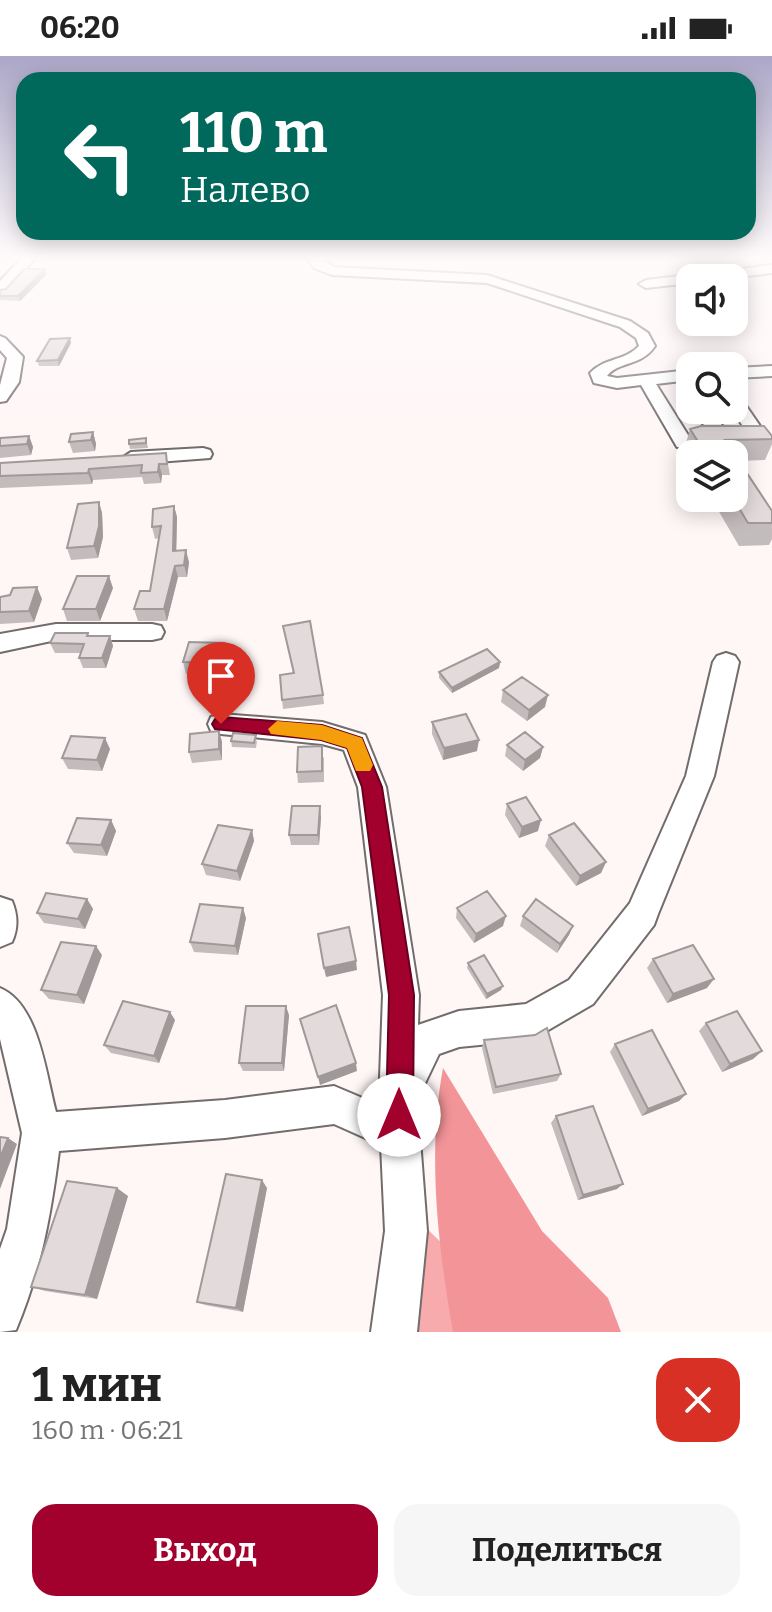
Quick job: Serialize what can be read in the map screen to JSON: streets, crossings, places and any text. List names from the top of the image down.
{
  "page": {
    "status": "06:20",
    "turn": ["110 m", "Налево"],
    "heading": ["1 мин", "160 m · 06:21"],
    "buttons": ["Выход", "Поделиться"]
  }
}
